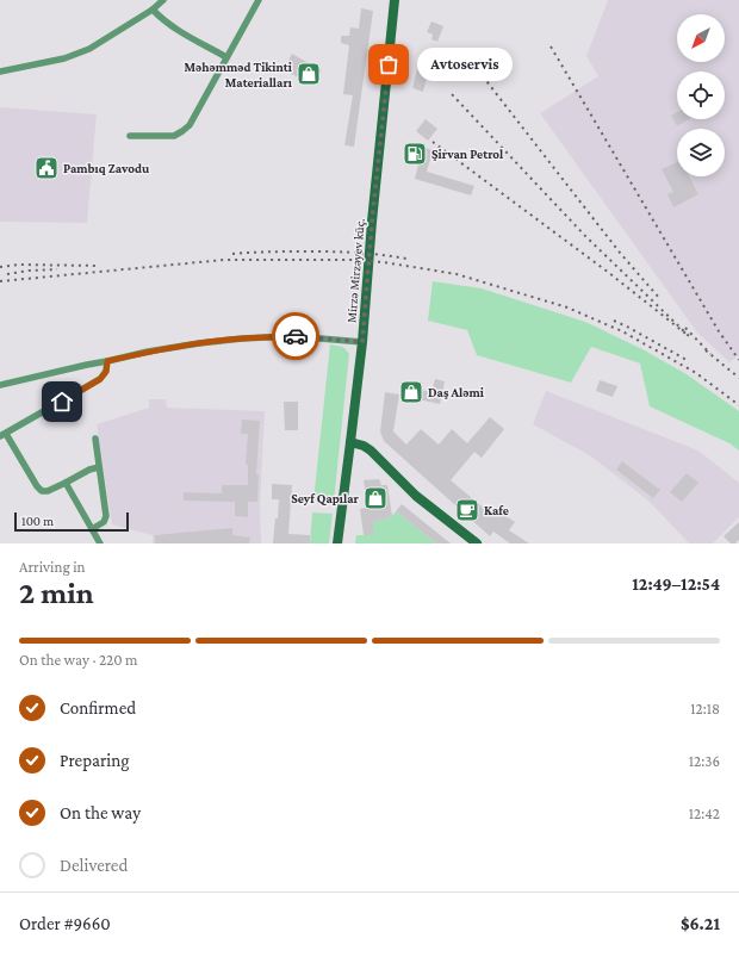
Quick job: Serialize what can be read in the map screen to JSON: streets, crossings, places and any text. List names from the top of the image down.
{
  "streets": {
    "main road": ["Mirzə Mirzəyev küç."]
  },
  "places": {
    "other": ["Avtoservis"],
    "shop": ["Məhəmməd Tikinti Materialları", "Daş Aləmi", "Seyf Qapılar"],
    "fuel station": ["Şirvan Petrol"],
    "public building": ["Pambıq Zavodu"],
    "cafe": ["Kafe"]
  },
  "scale_bar": "100 m",
  "north": "bottom left",
  "page": {
    "bubble": "Avtoservis",
    "scale": "100 m",
    "heading": ["2 min", "Arriving in", "12:49–12:54"],
    "panel": ["Order #9660", "$6.21"],
    "bar": "On the way · 220 m",
    "list": [
      ["Confirmed", "12:18"],
      ["Preparing", "12:36"],
      ["On the way", "12:42"],
      "Delivered"
    ]
  }
}
